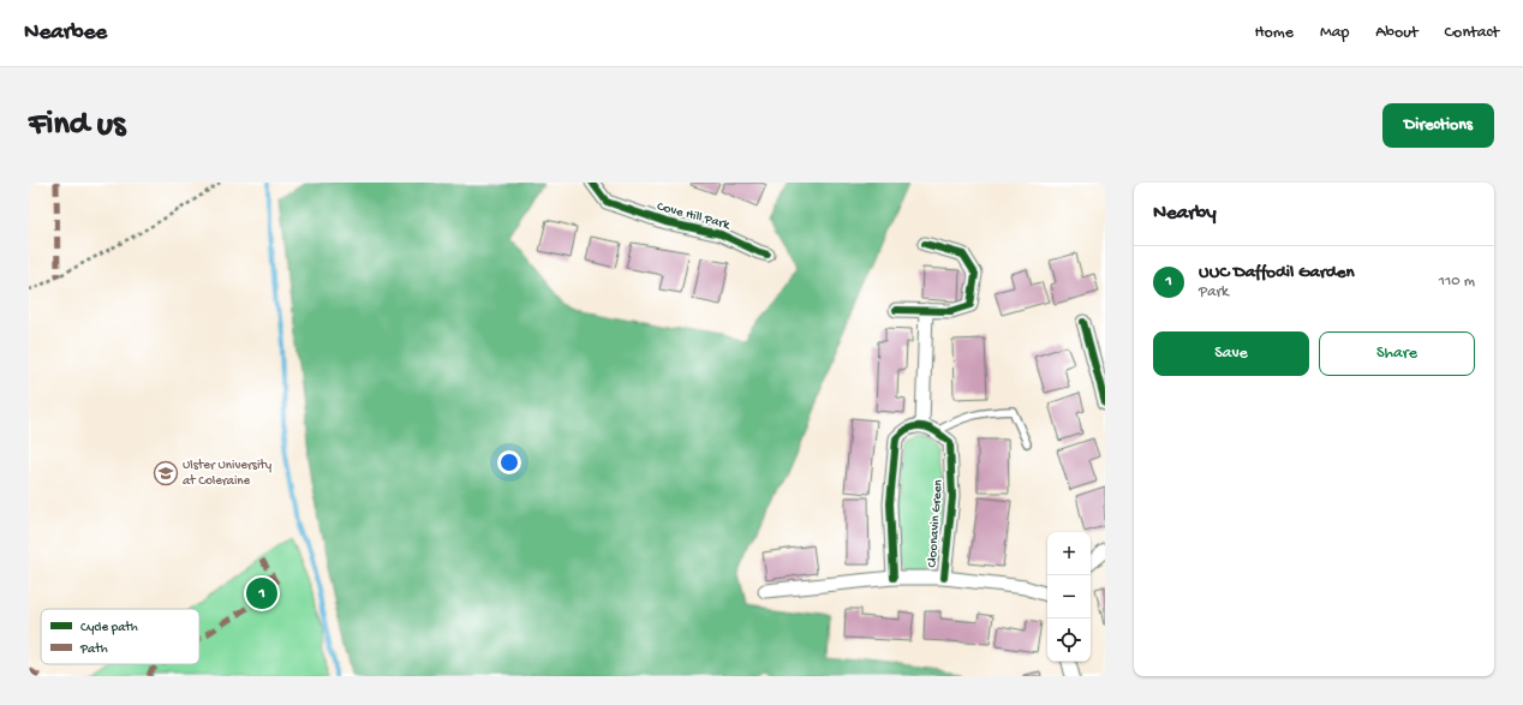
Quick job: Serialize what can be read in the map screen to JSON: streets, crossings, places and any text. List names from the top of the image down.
{
  "streets": {
    "street": ["Cove Hill Park", "Cloonavin Green"]
  },
  "places": {
    "school or university": ["Ulster University at Coleraine"]
  },
  "legend": ["Cycle path", "Path"],
  "page": {
    "header": "Nearbee",
    "nav": [
      "Home",
      "Map",
      "About",
      "Contact"
    ],
    "buttons": [
      "Directions",
      ["Save", "Share"]
    ],
    "title": "Find us",
    "heading": "Nearby",
    "list": [
      {
        "mark": "1",
        "name": "UUC Daffodil Garden",
        "note": "Park",
        "value": "110 m"
      }
    ],
    "map_buttons": ["+", "−"],
    "pins": "1"
  }
}
